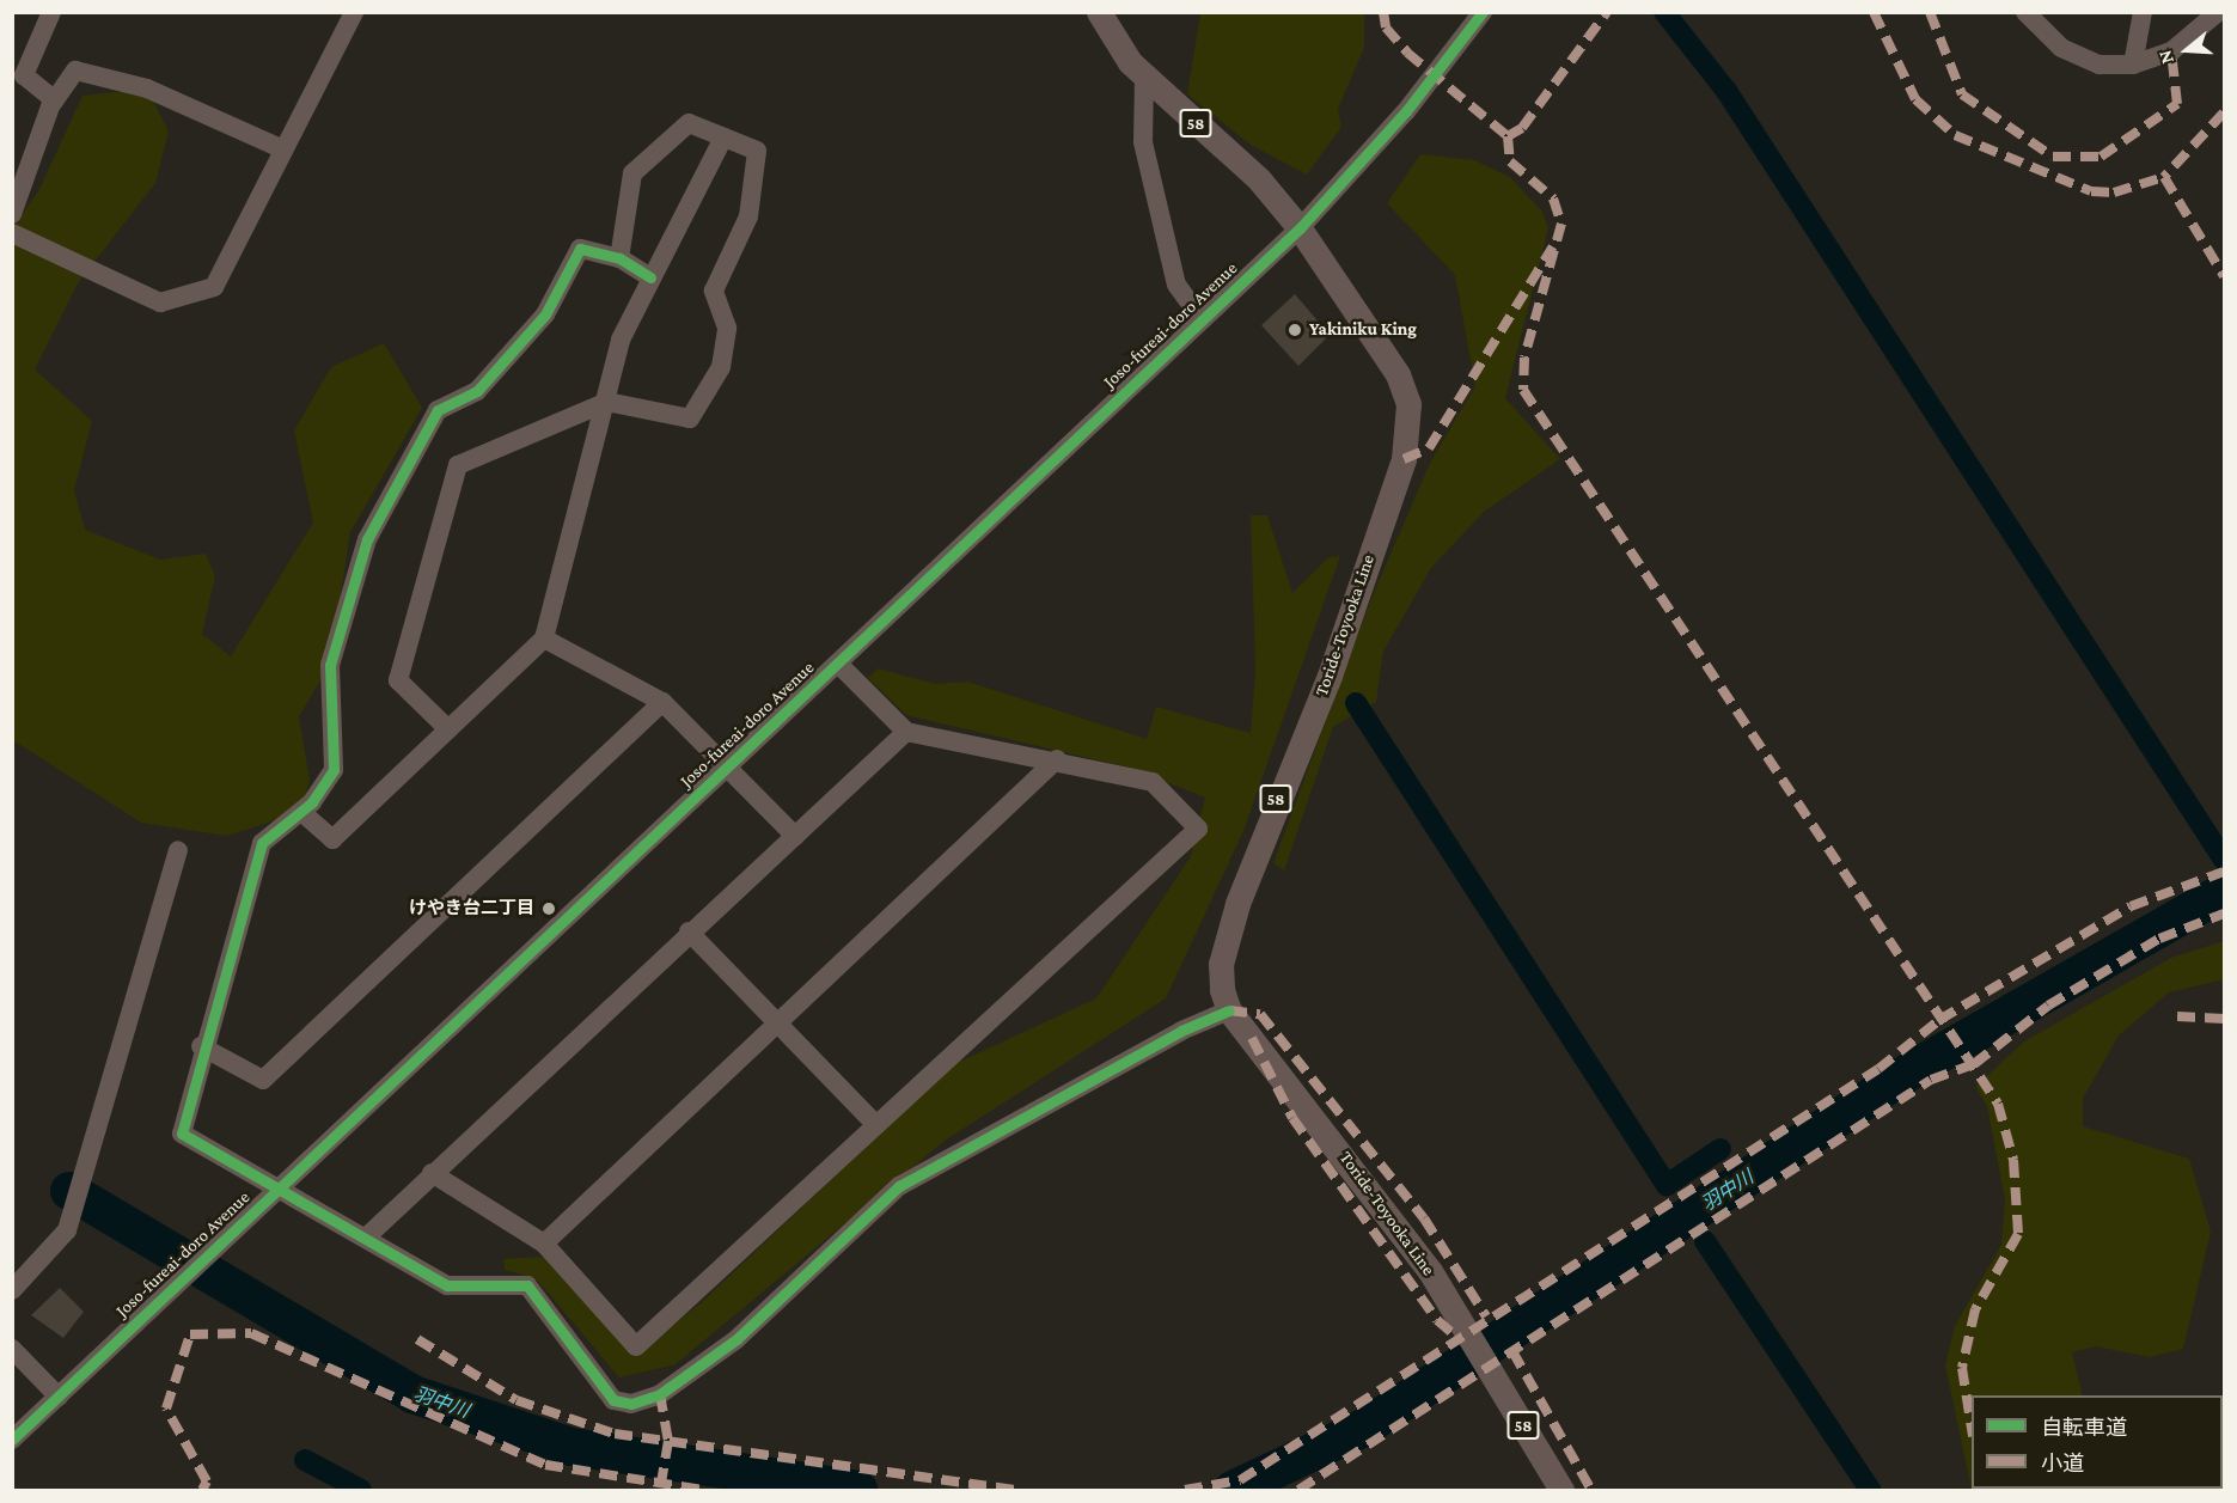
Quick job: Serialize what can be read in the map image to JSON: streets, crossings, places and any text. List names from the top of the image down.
{
  "streets": {
    "main road": ["58", "Toride-Toyooka Line"],
    "street": ["Joso-fureai-doro Avenue"]
  },
  "crossings": [
    ["Joso-fureai-doro Avenue", "Toride-Toyooka Line"]
  ],
  "water": ["羽中川"],
  "places": ["Yakiniku King", "けやき台二丁目"],
  "legend": ["自転車道", "小道"],
  "north": "left"
}
